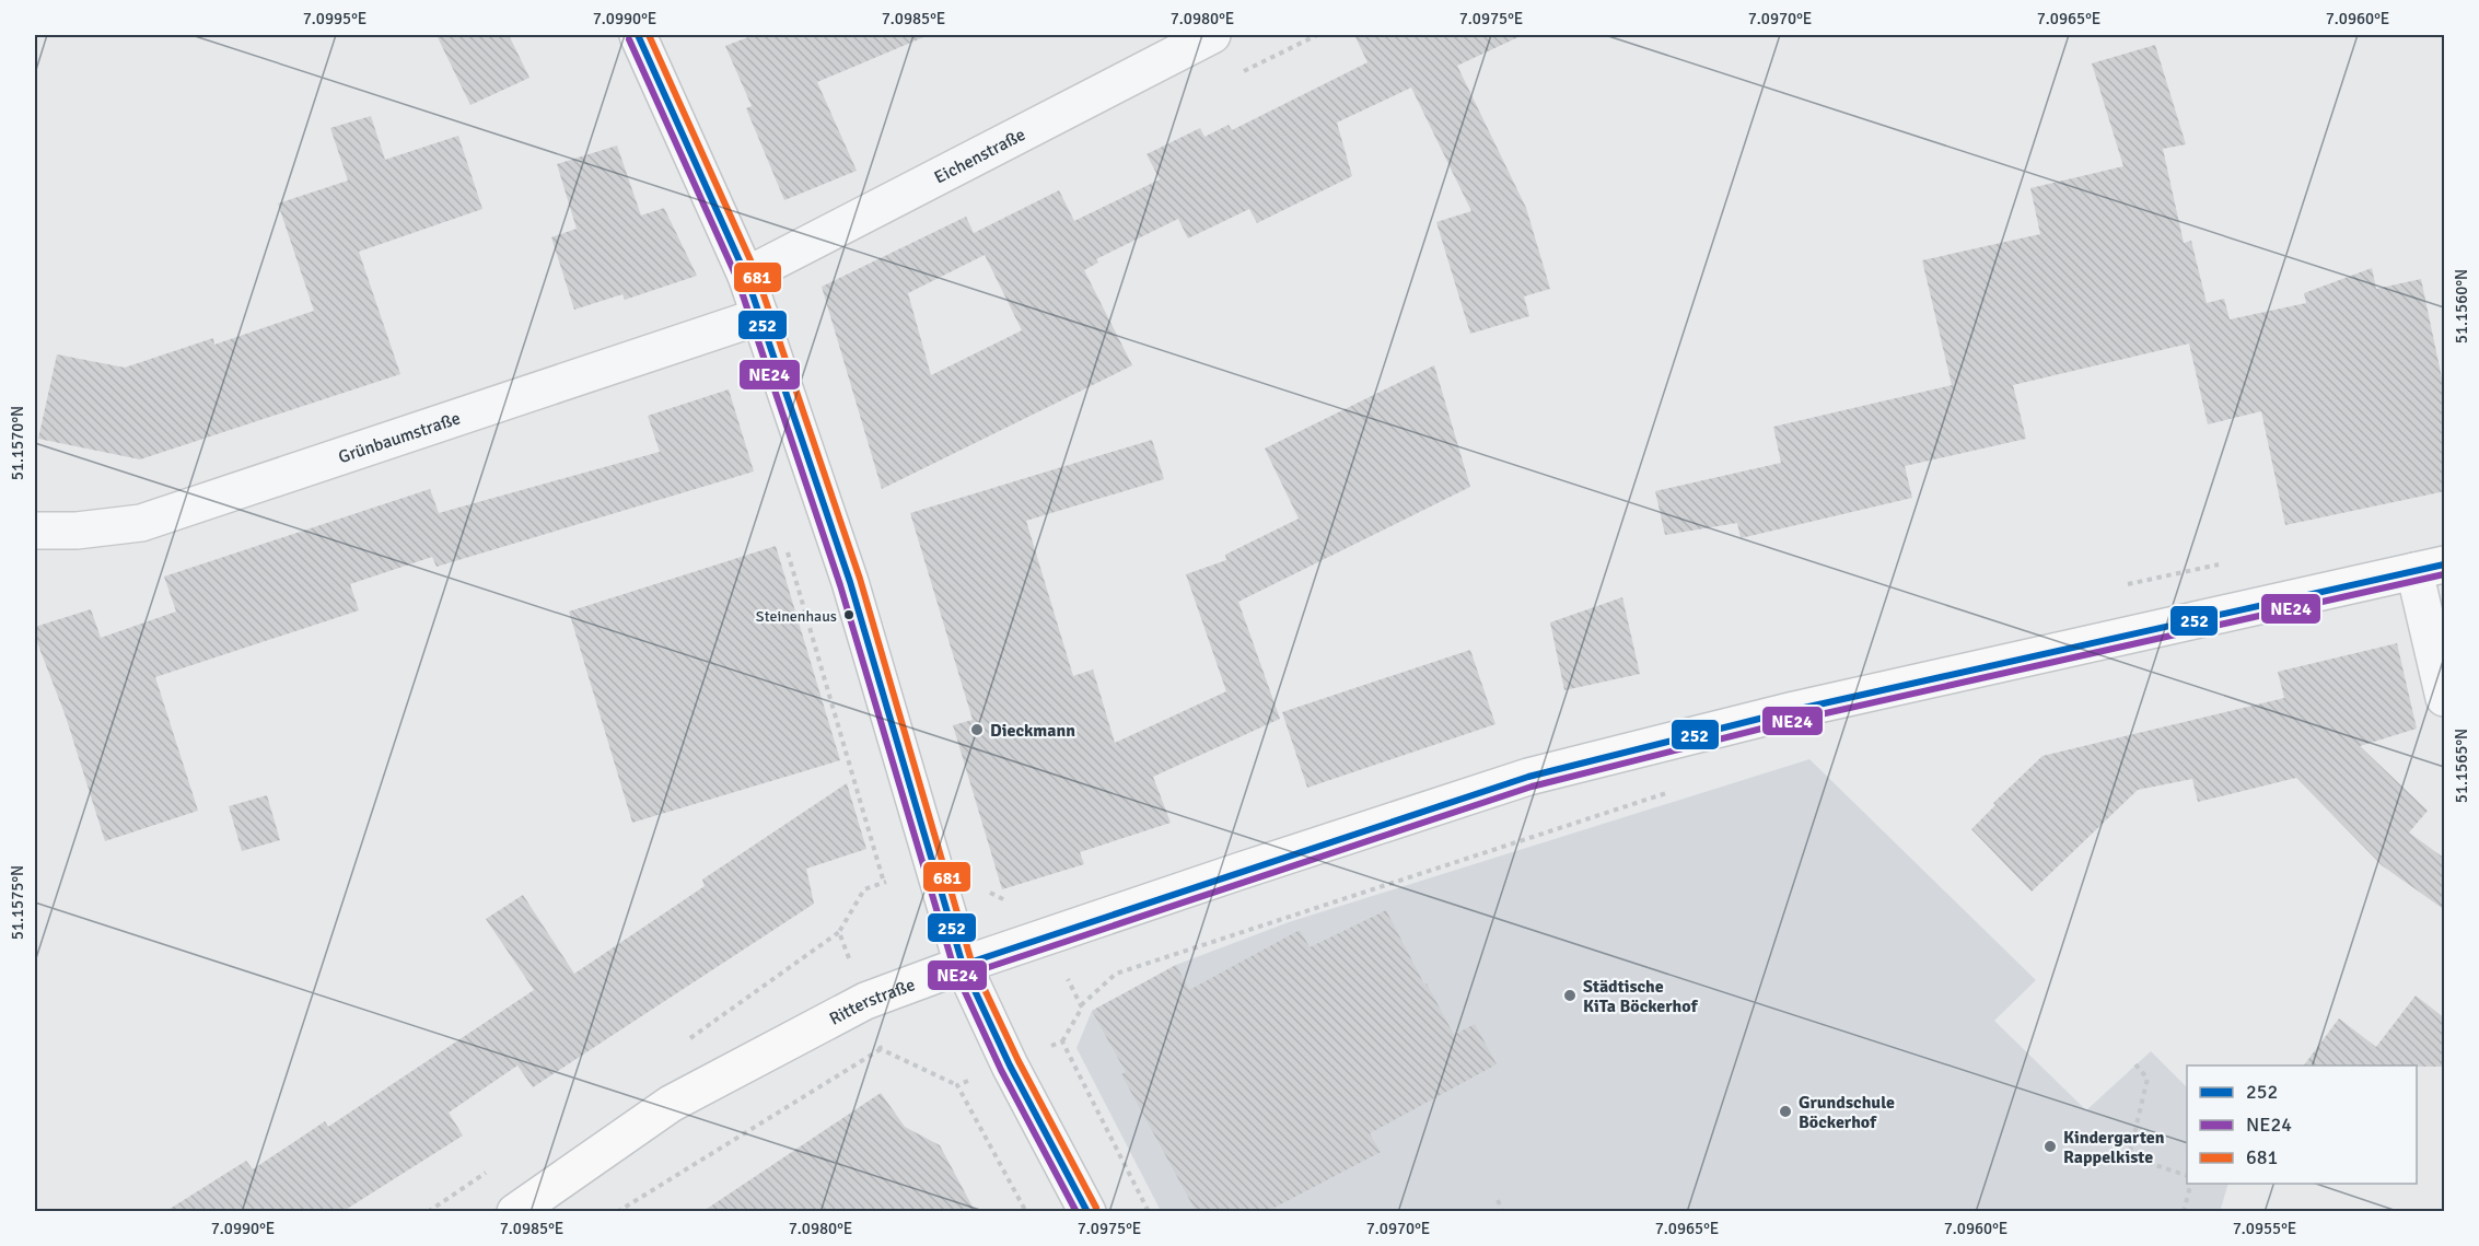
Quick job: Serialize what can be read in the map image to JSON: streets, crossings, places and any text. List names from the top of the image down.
{
  "streets": {
    "main road": ["Ritterstraße"],
    "street": ["Eichenstraße", "Grünbaumstraße"]
  },
  "places": [
    "Steinenhaus",
    "Dieckmann",
    "Städtische KiTa Böckerhof",
    "Grundschule Böckerhof",
    "Kindergarten Rappelkiste"
  ],
  "lines": ["transit line 252", "transit line 681", "transit line NE24"],
  "legend": ["252", "NE24", "681"],
  "coordinates": [
    "7.0995°E",
    "7.0990°E",
    "7.0985°E",
    "7.0980°E",
    "7.0975°E",
    "7.0970°E",
    "7.0965°E",
    "7.0960°E",
    "51.1560°N",
    "51.1570°N",
    "51.1565°N",
    "51.1575°N",
    "7.0955°E"
  ]
}
